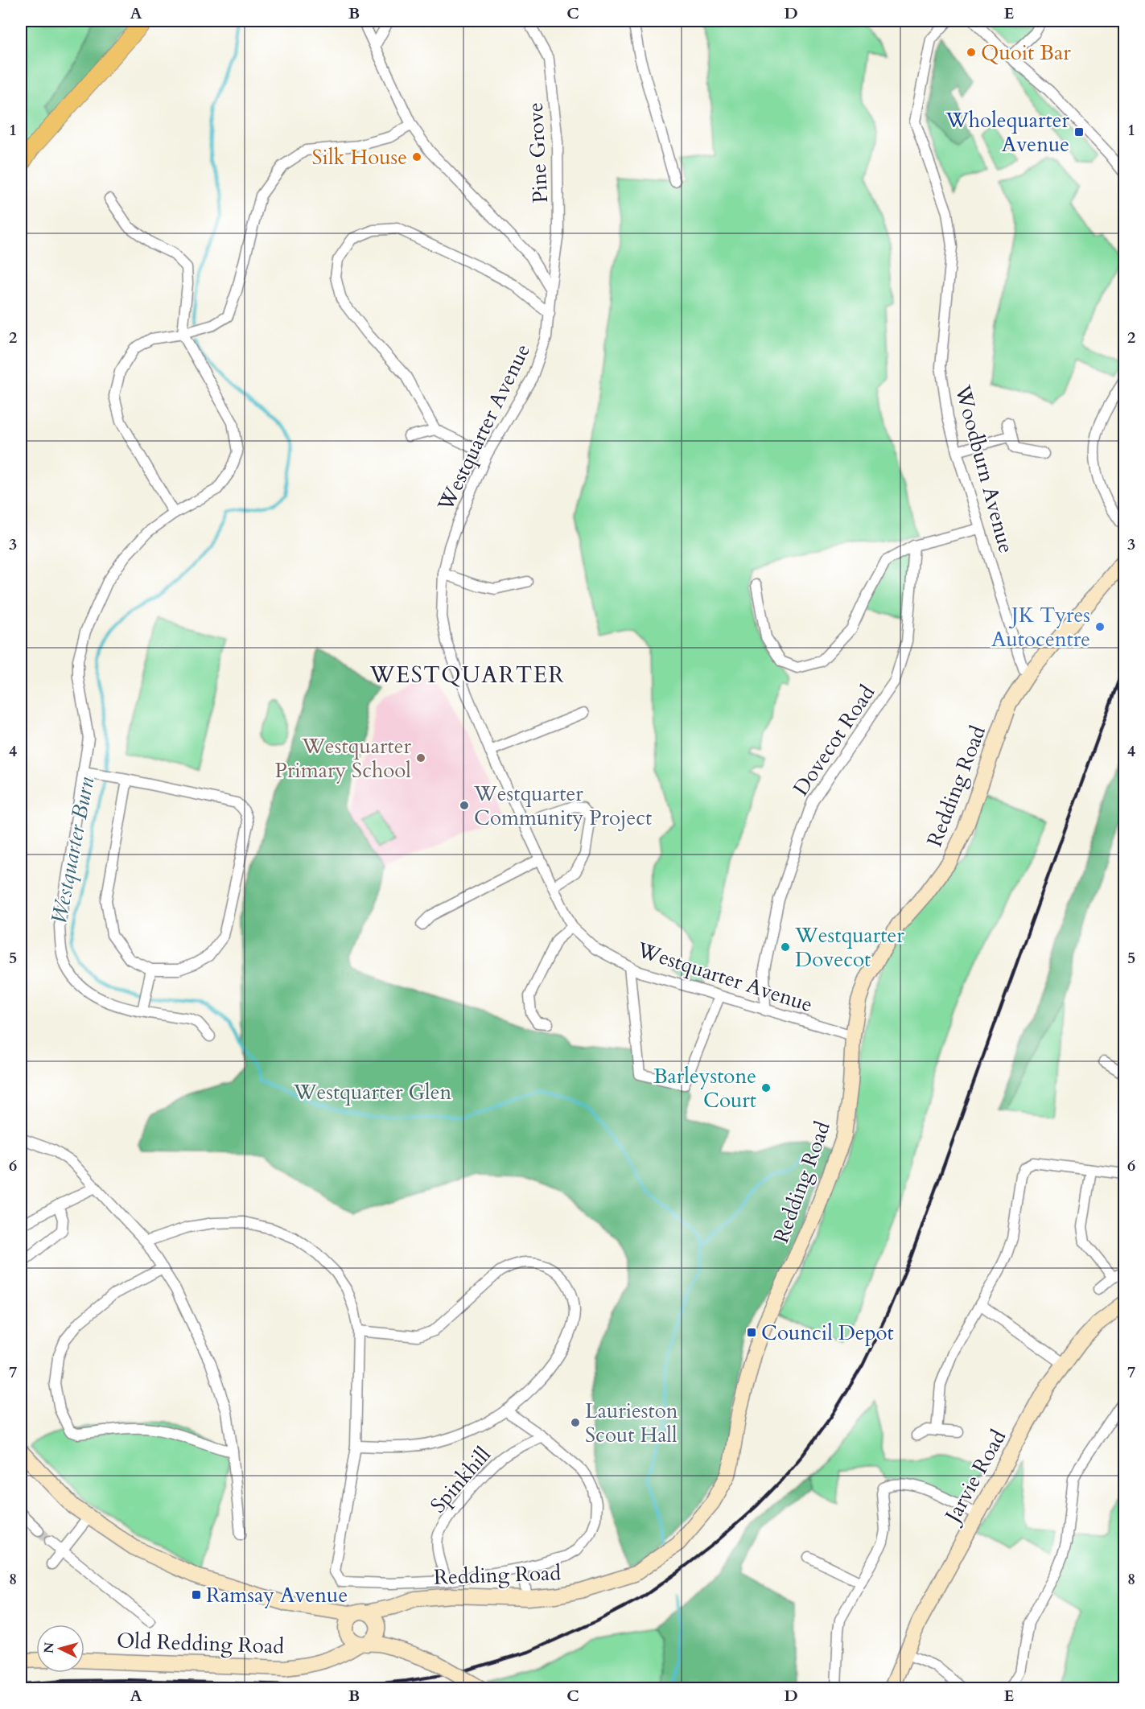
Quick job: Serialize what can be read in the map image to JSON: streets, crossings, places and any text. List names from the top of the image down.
{
  "streets": {
    "main road": ["Redding Road", "Jarvie Road", "Old Redding Road"],
    "street": [
      "Pine Grove",
      "Westquarter Avenue",
      "Woodburn Avenue",
      "Dovecot Road",
      "Spinkhill"
    ]
  },
  "crossings": [
    ["Pine Grove", "Westquarter Avenue"],
    ["Westquarter Avenue", "Dovecot Road"],
    ["Westquarter Avenue", "Redding Road"],
    ["Woodburn Avenue", "Redding Road"],
    ["Redding Road", "Old Redding Road"]
  ],
  "districts": ["WESTQUARTER"],
  "water": ["Westquarter Burn"],
  "parks": ["Westquarter Glen"],
  "places": {
    "other": [
      "Quoit Bar",
      "Silk House",
      "JK Tyres Autocentre",
      "Westquarter Primary School",
      "Westquarter Community Project",
      "Westquarter Dovecot",
      "Barleystone Court",
      "Laurieston Scout Hall"
    ],
    "transit": ["Wholequarter Avenue", "Council Depot", "Ramsay Avenue"]
  },
  "north": "left",
  "grid": {
    "columns": [
      "A",
      "B",
      "C",
      "D",
      "E"
    ],
    "rows": [
      "1",
      "2",
      "3",
      "4",
      "5",
      "6",
      "7",
      "8"
    ]
  }
}
